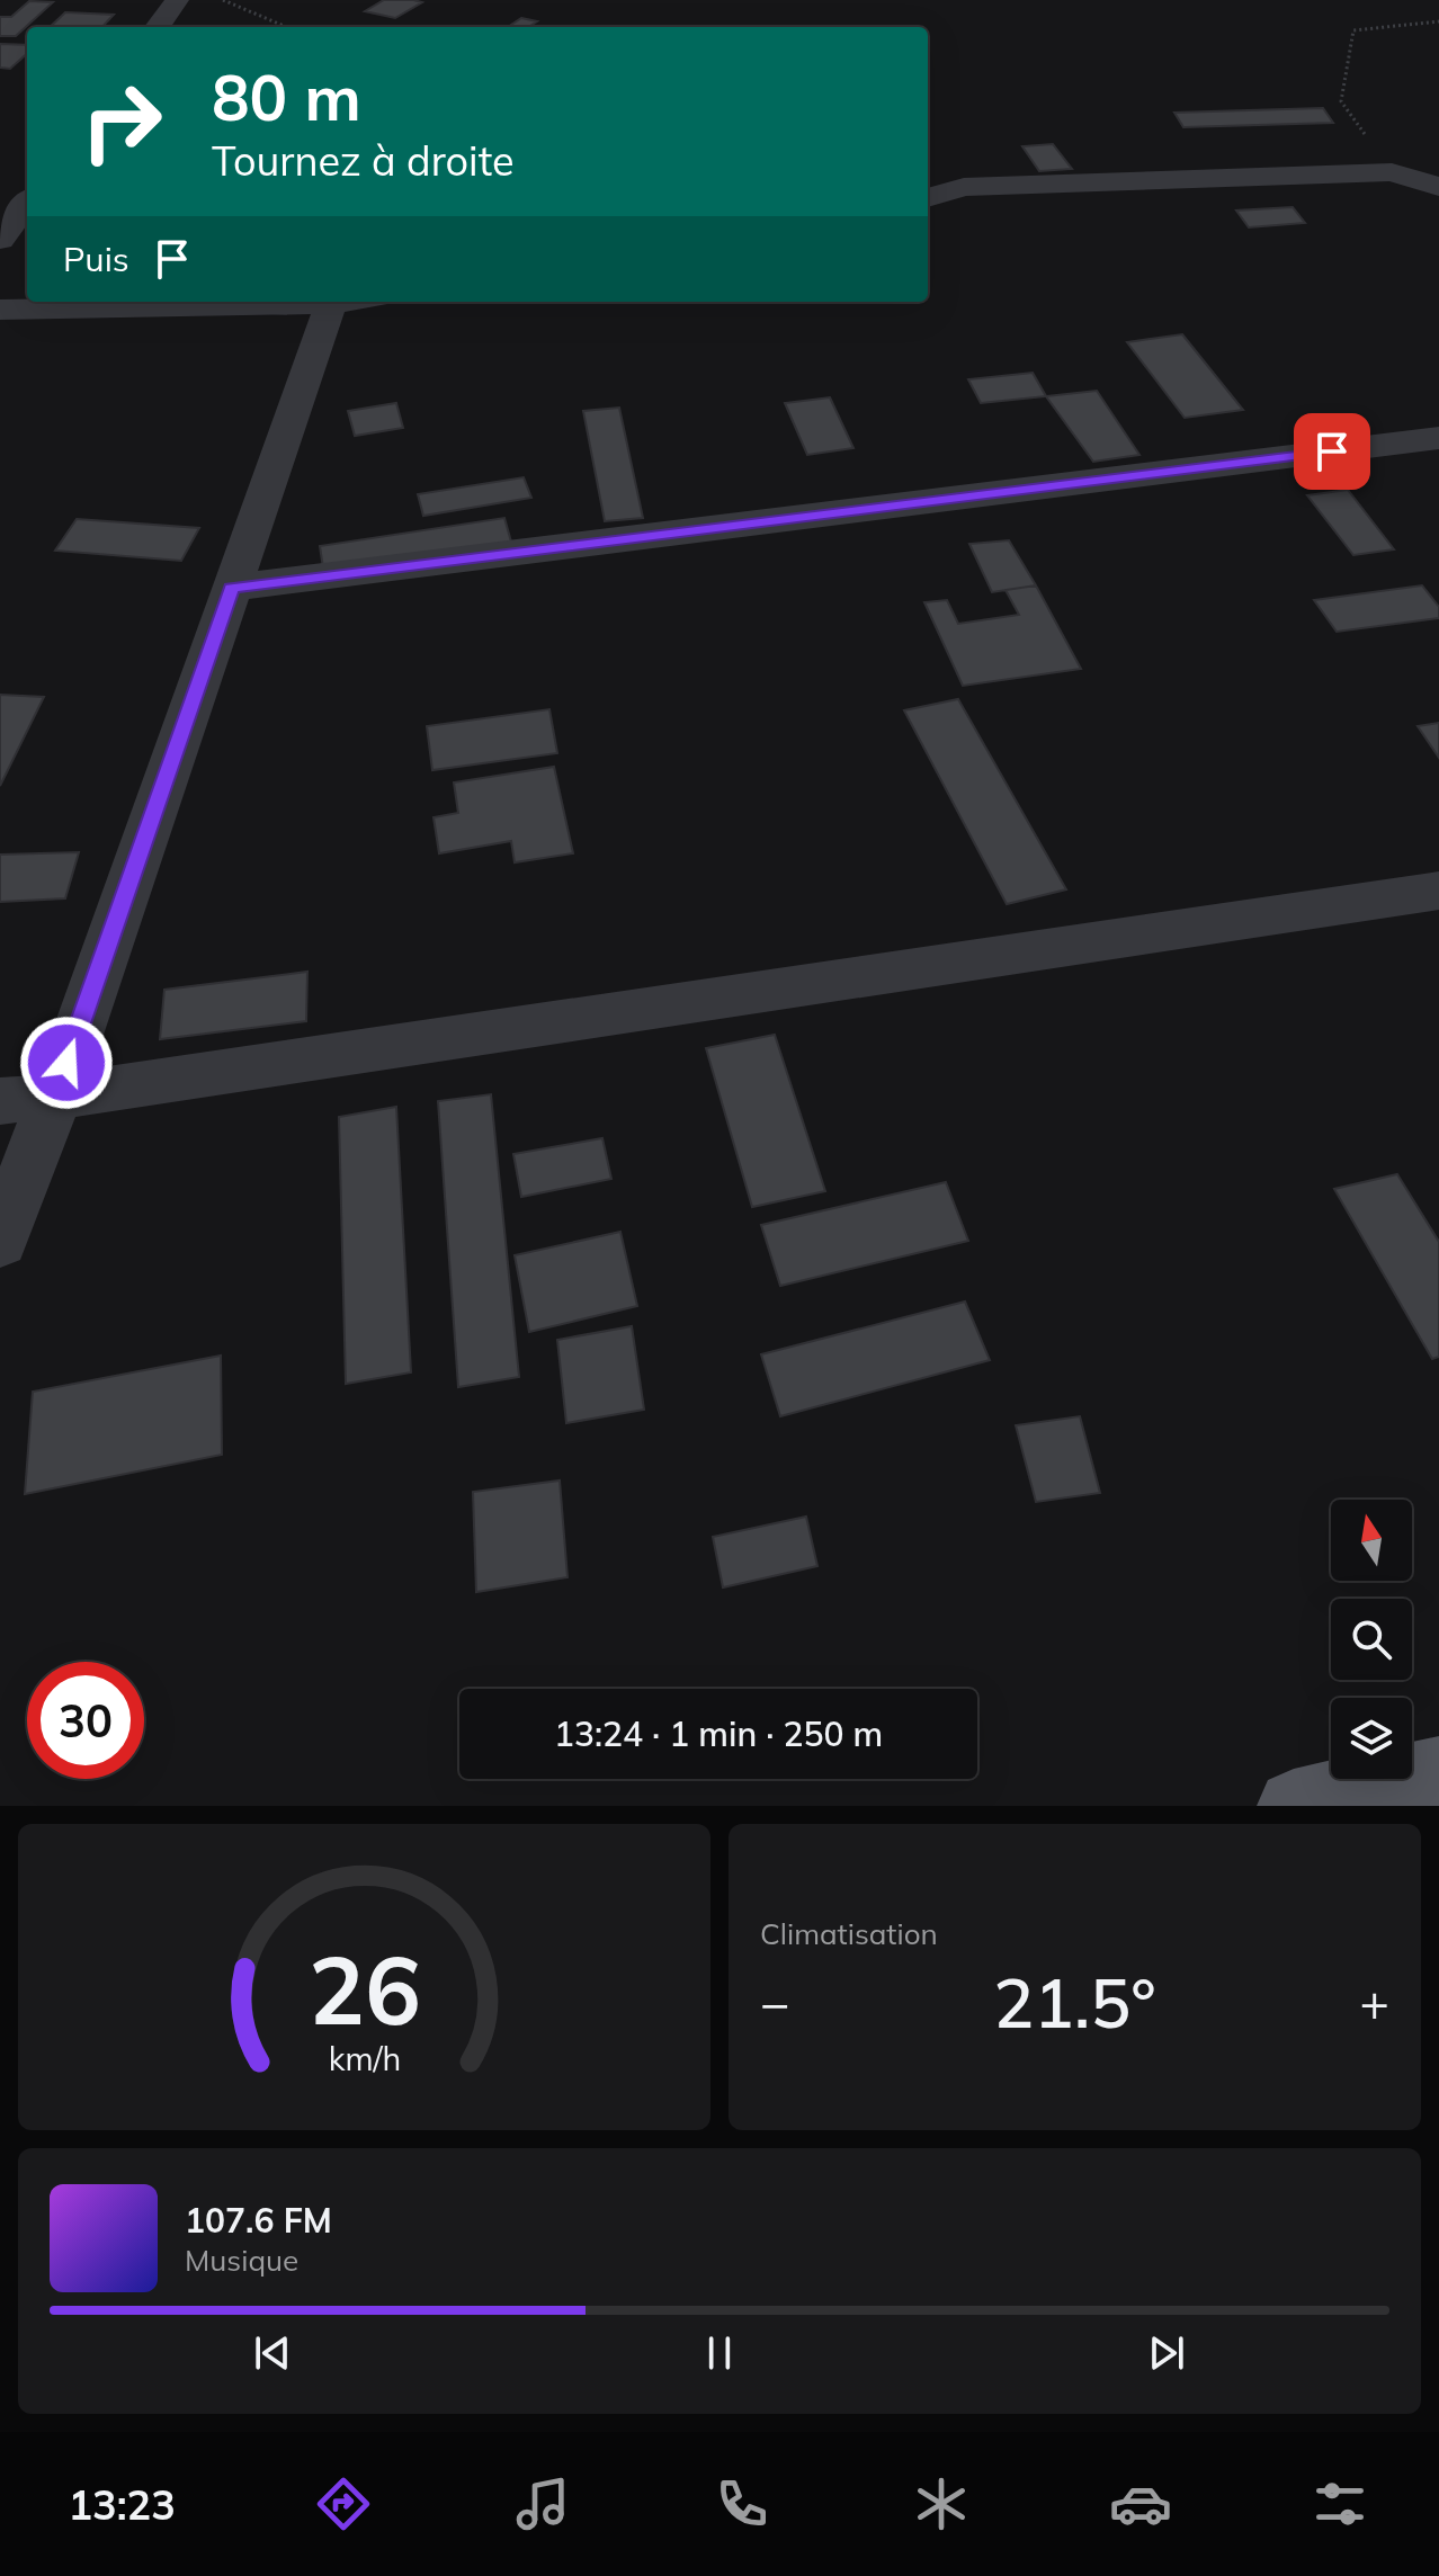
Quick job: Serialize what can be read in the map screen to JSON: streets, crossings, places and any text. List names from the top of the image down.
{
  "north": "top",
  "page": {
    "turn": ["80 m", "Tournez à droite"],
    "then": "Puis",
    "limit": "30",
    "trip": "13:24 · 1 min · 250 m",
    "tile": "Climatisation",
    "heat": ["−", "21.5°", "+"],
    "song": ["107.6 FM", "Musique"],
    "tabs": "13:23",
    "gauge": ["26", "km/h"]
  }
}
